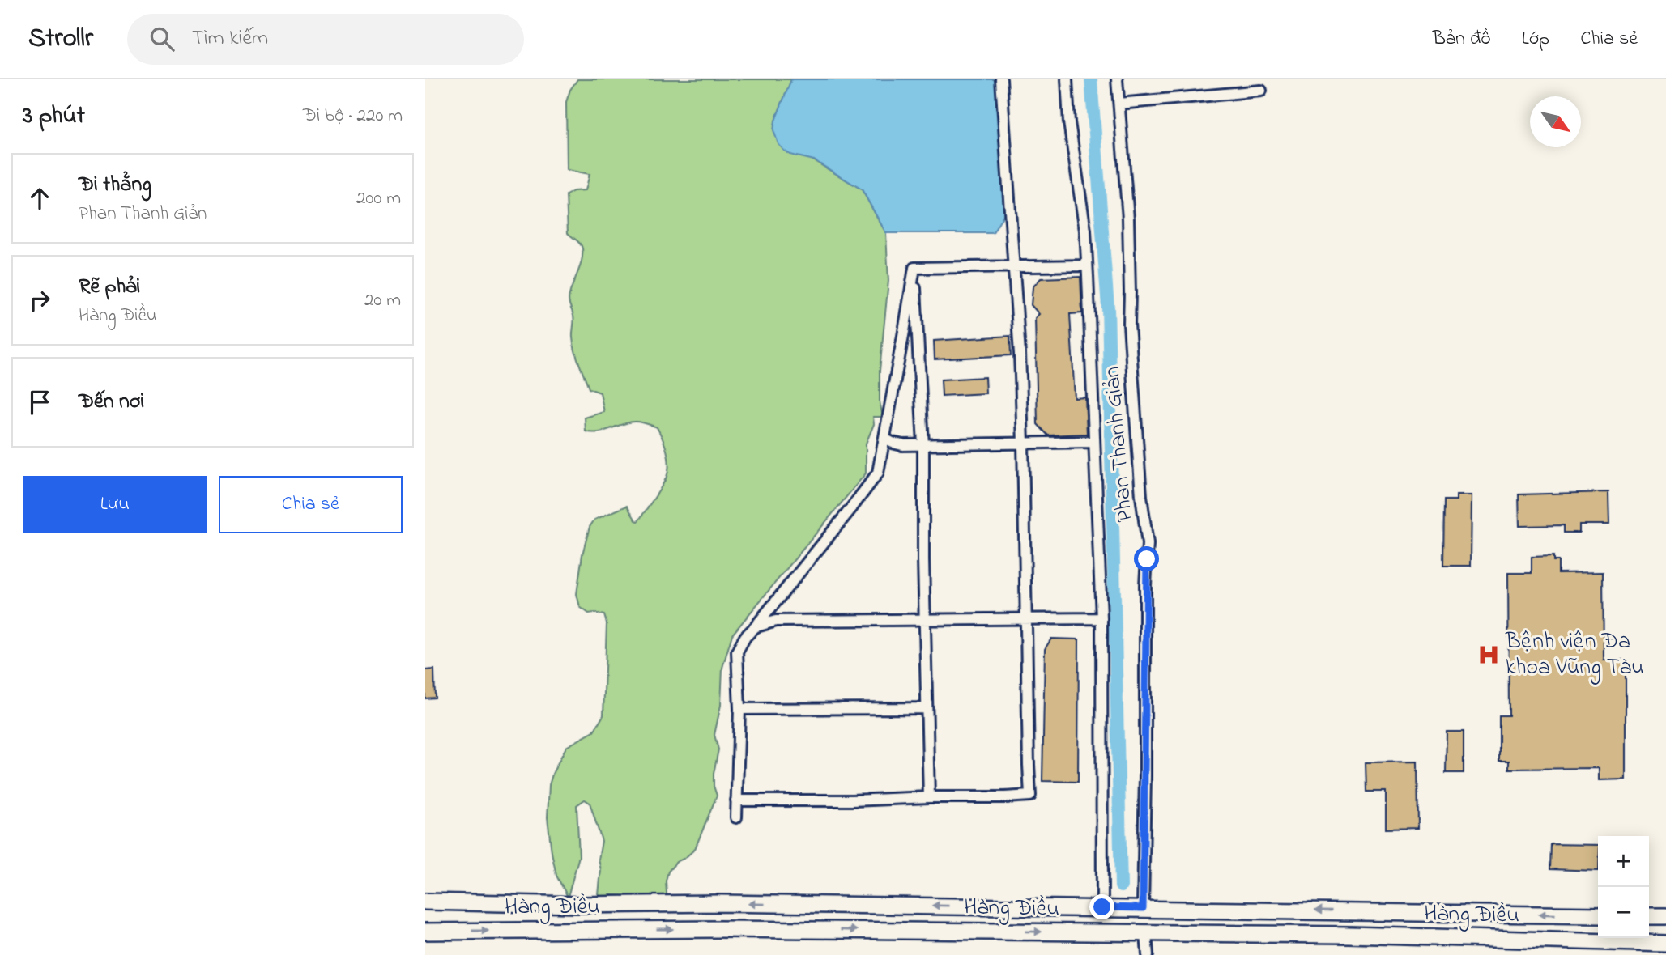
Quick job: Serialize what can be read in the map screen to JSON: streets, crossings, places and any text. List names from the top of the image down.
{
  "streets": {
    "main road": ["Hàng Điều"],
    "street": ["Phan Thanh Giản"]
  },
  "crossings": [
    ["Phan Thanh Giản", "Hàng Điều"]
  ],
  "places": {
    "hospital": ["Bệnh viện Đa khoa Vũng Tàu"]
  },
  "north": "bottom right",
  "page": {
    "header": "Strollr",
    "search": "Tìm kiếm",
    "nav": ["Bản đồ", "Lớp", "Chia sẻ"],
    "heading": ["3 phút", "Đi bộ · 220 m"],
    "list": [
      ["Đi thẳng", "Phan Thanh Giản", "200 m"],
      ["Rẽ phải", "Hàng Điều", "20 m"],
      "Đến nơi"
    ],
    "buttons": ["Lưu", "Chia sẻ"],
    "map_buttons": ["+", "−"]
  }
}
